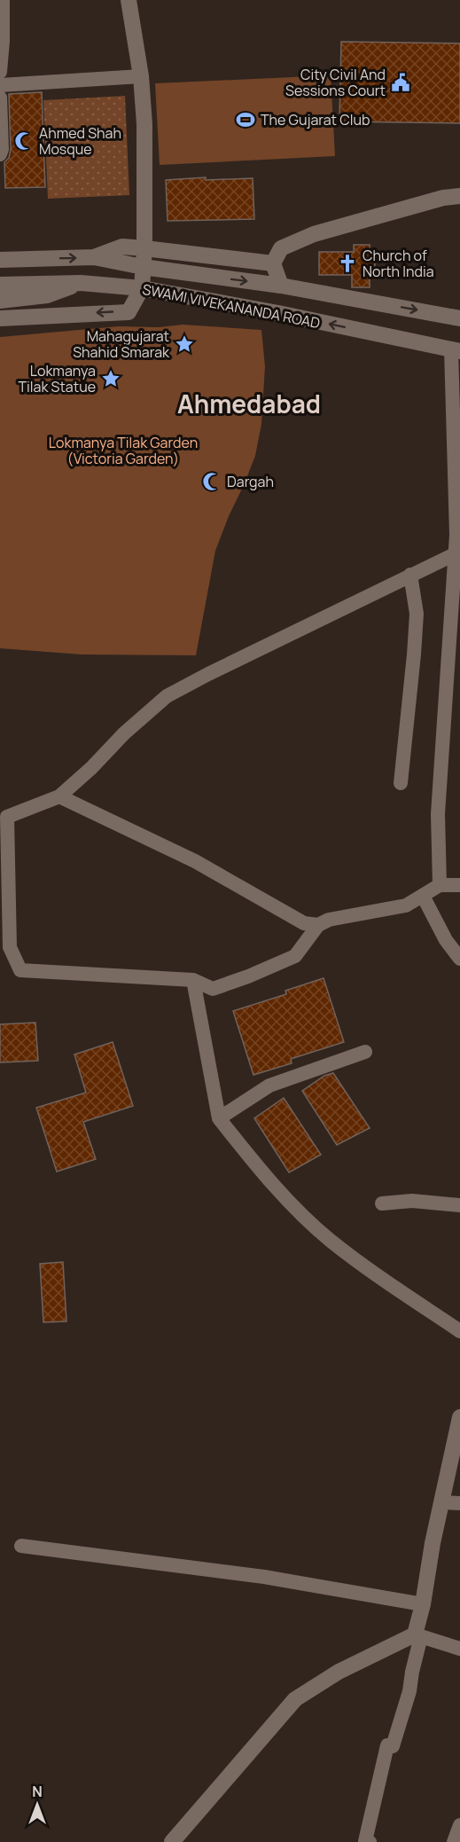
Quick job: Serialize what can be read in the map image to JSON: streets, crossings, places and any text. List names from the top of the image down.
{
  "streets": {
    "main road": ["SWAMI VIVEKANANDA ROAD"]
  },
  "districts": ["Ahmedabad"],
  "parks": ["Lokmanya Tilak Garden (Victoria Garden)"],
  "places": {
    "public building": ["City Civil And Sessions Court"],
    "sports": ["The Gujarat Club"],
    "mosque": ["Ahmed Shah Mosque", "Dargah"],
    "church": ["Church of North India"],
    "place": ["Mahagujarat Shahid Smarak", "Lokmanya Tilak Statue"]
  },
  "north": "top"
}
